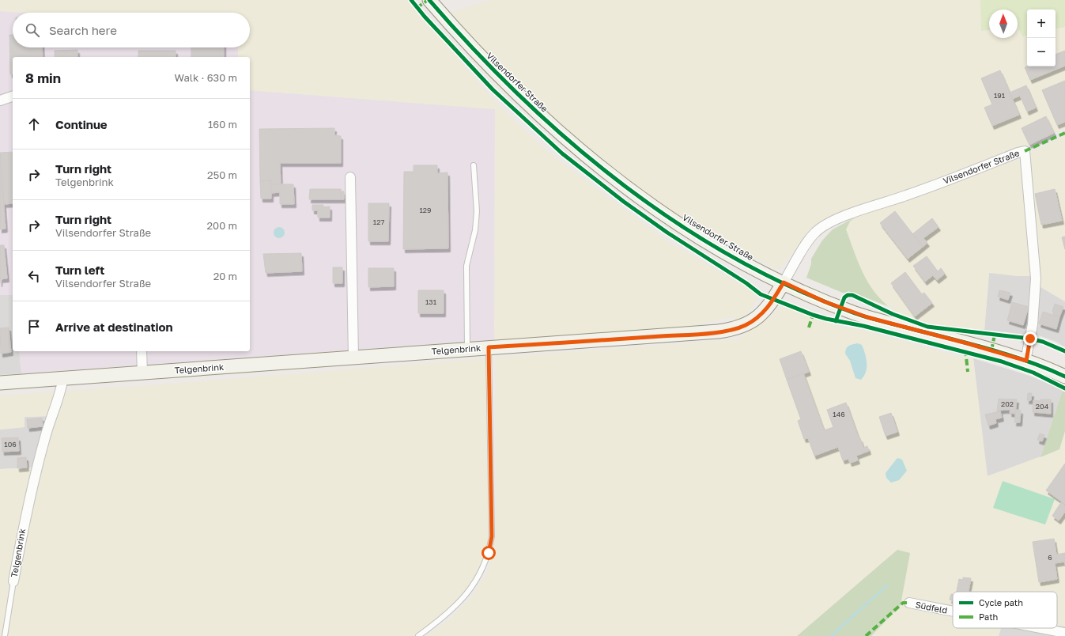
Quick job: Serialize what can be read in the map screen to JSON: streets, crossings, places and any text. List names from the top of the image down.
{
  "streets": {
    "street": ["Vilsendorfer Straße", "Telgenbrink", "Südfeld"]
  },
  "crossings": [
    ["Vilsendorfer Straße", "Telgenbrink"]
  ],
  "house_numbers": [
    "191",
    "129",
    "127",
    "131",
    "202",
    "204",
    "146",
    "106",
    "6"
  ],
  "legend": ["Cycle path", "Path"],
  "north": "top",
  "page": {
    "map_buttons": ["+", "−"],
    "search": "Search here",
    "heading": ["8 min", "Walk · 630 m"],
    "list": [
      ["Continue", "160 m"],
      ["Turn right", "Telgenbrink", "250 m"],
      ["Turn right", "Vilsendorfer Straße", "200 m"],
      ["Turn left", "Vilsendorfer Straße", "20 m"],
      "Arrive at destination"
    ]
  }
}
